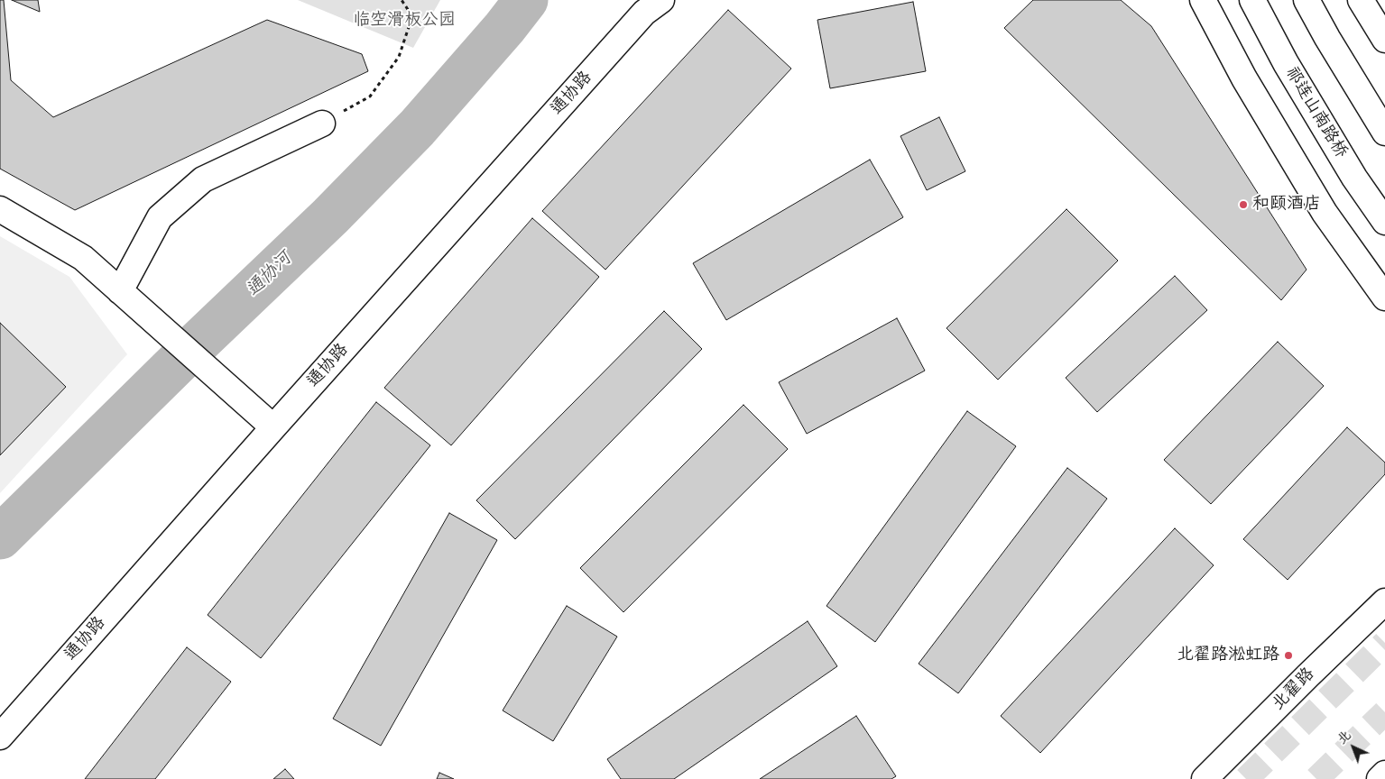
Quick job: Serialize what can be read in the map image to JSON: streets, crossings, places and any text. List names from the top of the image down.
{
  "streets": {
    "street": ["通协路", "祁连山南路桥", "北翟路"]
  },
  "water": ["通协河"],
  "parks": ["临空滑板公园"],
  "places": ["和颐酒店", "北翟路淞虹路"],
  "north": "top left"
}
